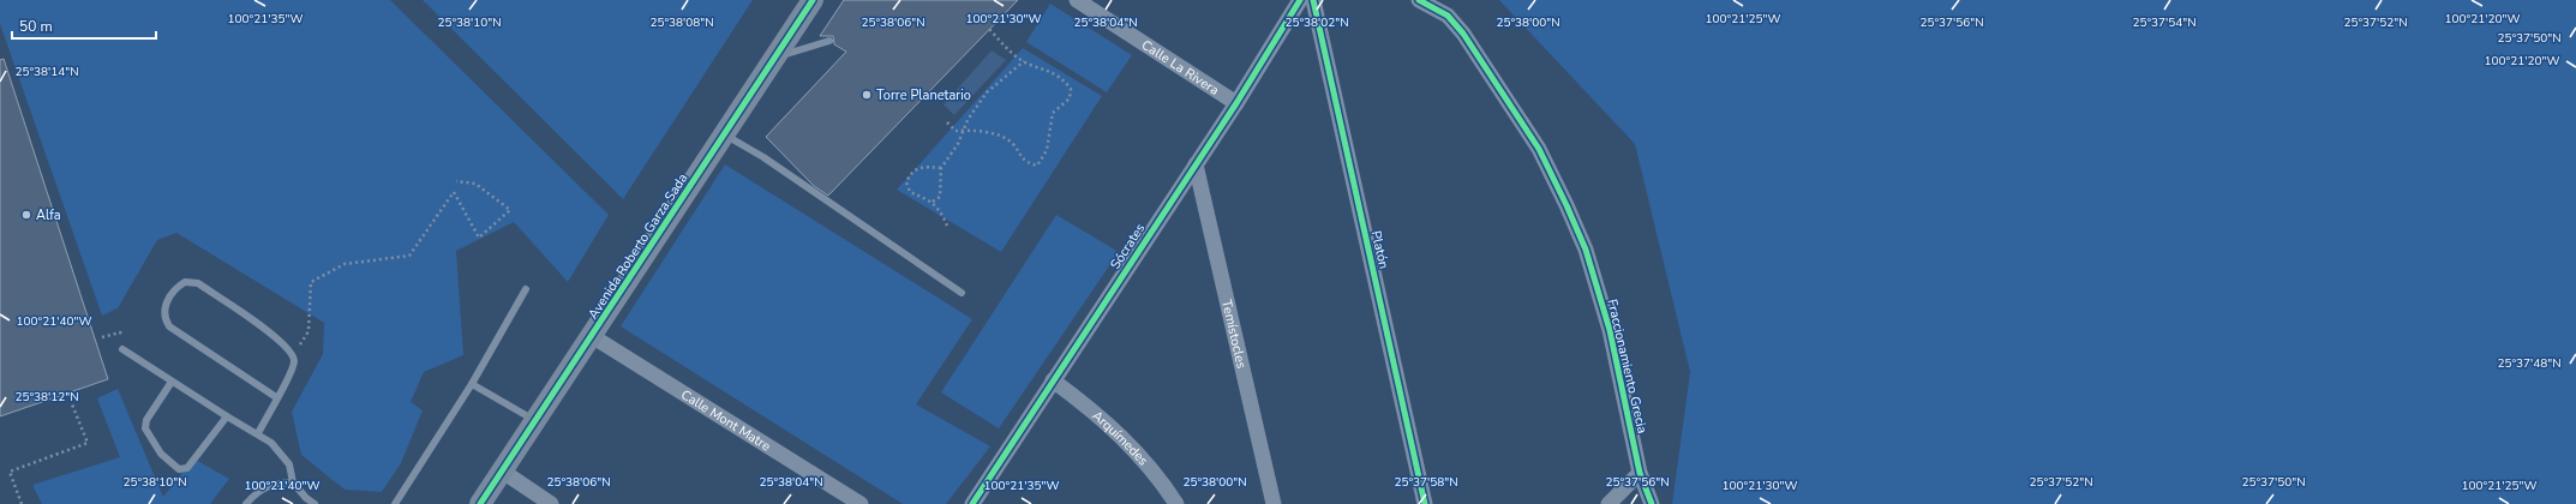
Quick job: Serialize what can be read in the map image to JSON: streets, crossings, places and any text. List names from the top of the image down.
{
  "streets": {
    "street": [
      "Calle La Rivera",
      "Avenida Roberto Garza Sada",
      "Sócrates",
      "Platón",
      "Temístocles",
      "Fraccionamiento Grecia",
      "Calle Mont Matre",
      "Arquímedes"
    ]
  },
  "crossings": [
    ["Calle La Rivera", "Sócrates"],
    ["Avenida Roberto Garza Sada", "Calle Mont Matre"],
    ["Sócrates", "Temístocles"],
    ["Sócrates", "Arquímedes"]
  ],
  "places": ["Torre Planetario", "Alfa"],
  "scale_bar": "50 m",
  "coordinates": [
    "100°21'20\"W",
    "100°21'35\"W",
    "100°21'30\"W",
    "100°21'25\"W",
    "25°38'00\"N",
    "25°38'10\"N",
    "25°38'08\"N",
    "25°38'06\"N",
    "25°38'04\"N",
    "25°38'02\"N",
    "25°37'56\"N",
    "25°37'54\"N",
    "25°37'52\"N",
    "25°37'50\"N",
    "25°38'14\"N",
    "100°21'40\"W",
    "25°37'48\"N",
    "25°38'12\"N",
    "25°37'58\"N"
  ]
}
